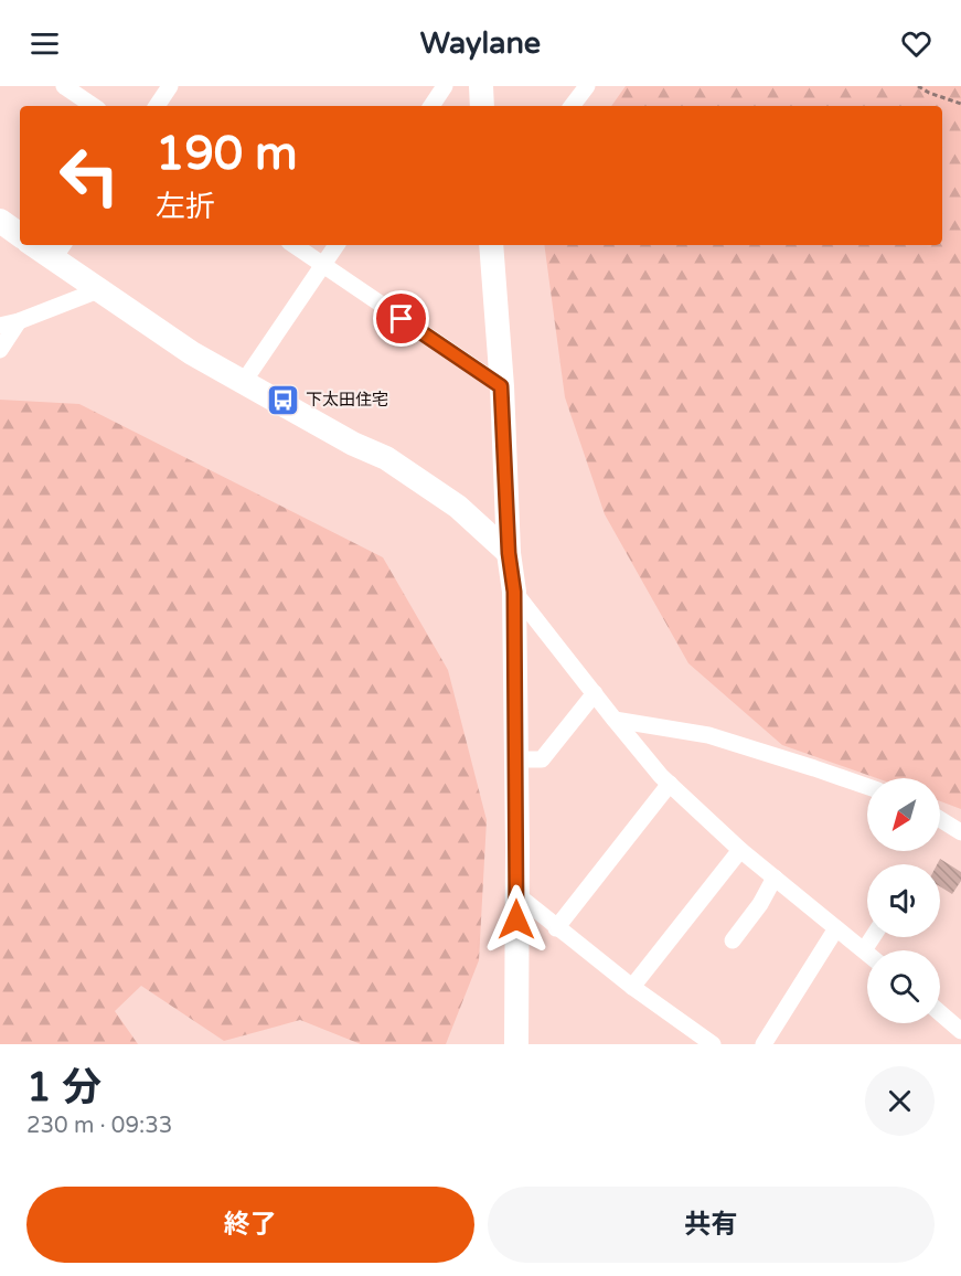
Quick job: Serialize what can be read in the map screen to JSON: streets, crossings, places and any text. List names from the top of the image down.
{
  "places": {
    "bus stop": ["下太田住宅"]
  },
  "north": "bottom left",
  "page": {
    "header": "Waylane",
    "turn": ["190 m", "左折"],
    "heading": ["1 分", "230 m · 09:33"],
    "buttons": ["終了", "共有"]
  }
}
